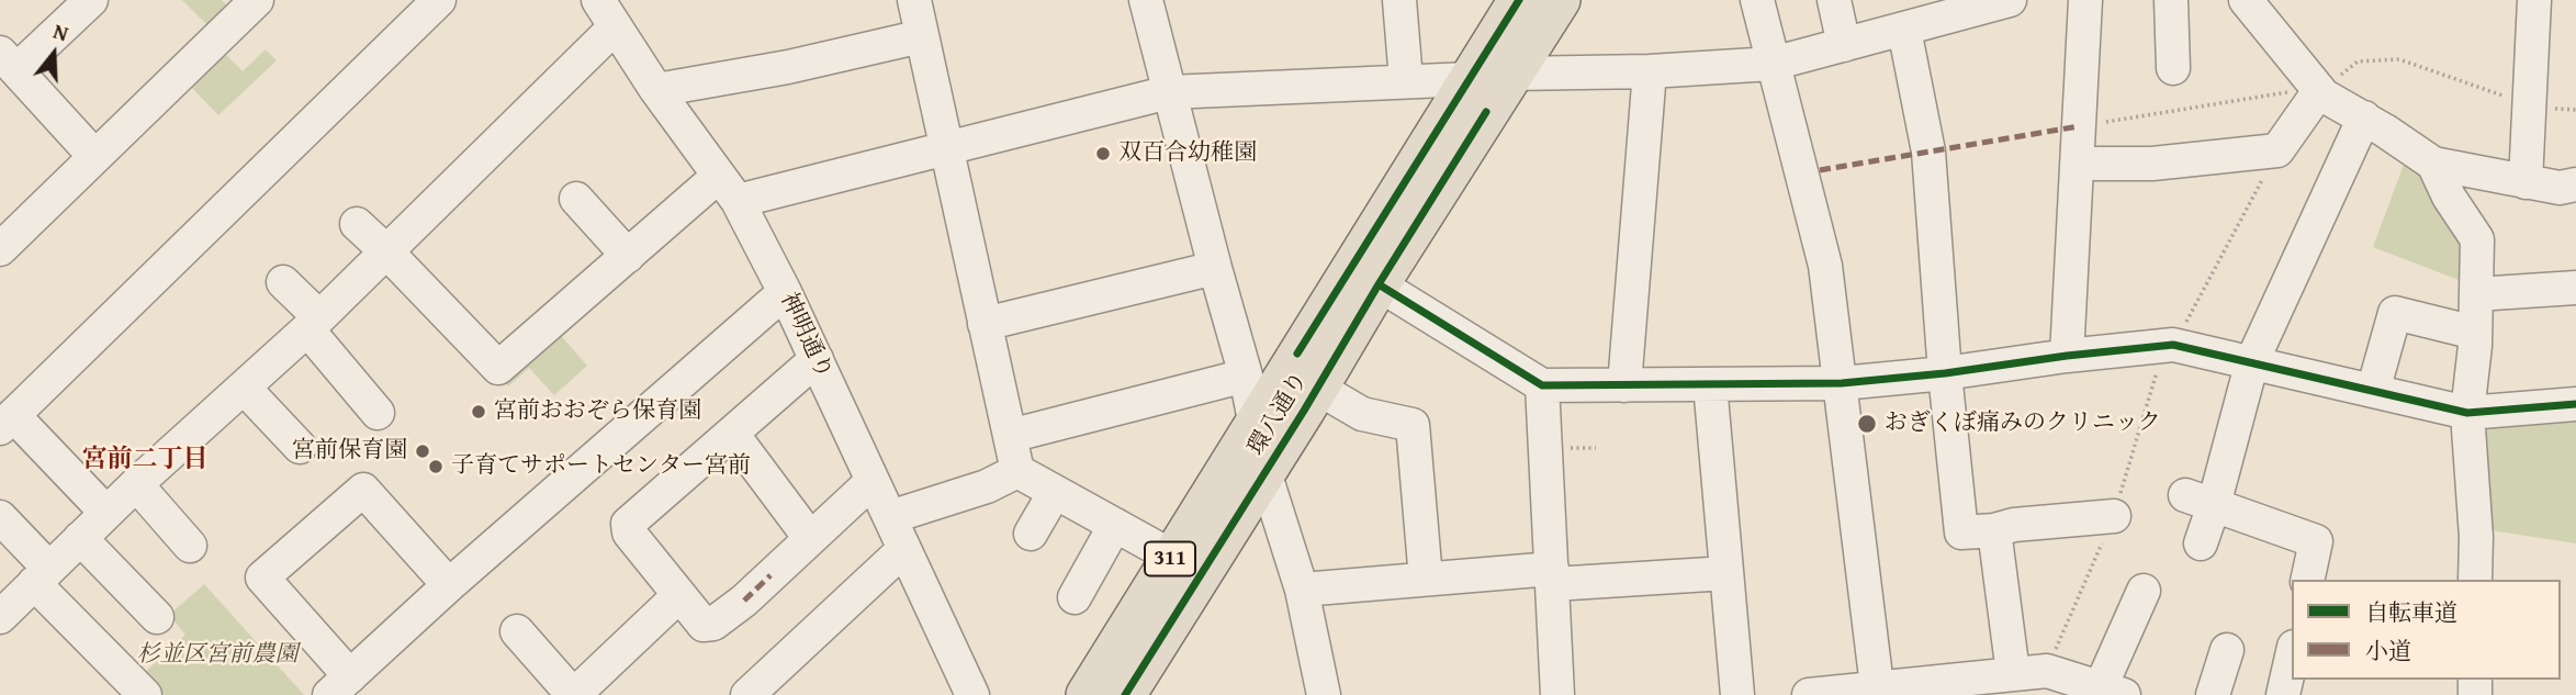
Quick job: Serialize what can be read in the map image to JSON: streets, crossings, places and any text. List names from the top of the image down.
{
  "streets": {
    "main road": ["環八通り", "311"],
    "street": ["神明通り"]
  },
  "districts": ["宮前二丁目"],
  "parks": ["杉並区宮前農園"],
  "places": [
    "双百合幼稚園",
    "宮前おおぞら保育園",
    "おぎくぼ痛みのクリニック",
    "宮前保育園",
    "子育てサポートセンター宮前"
  ],
  "legend": ["自転車道", "小道"],
  "north": "top"
}
